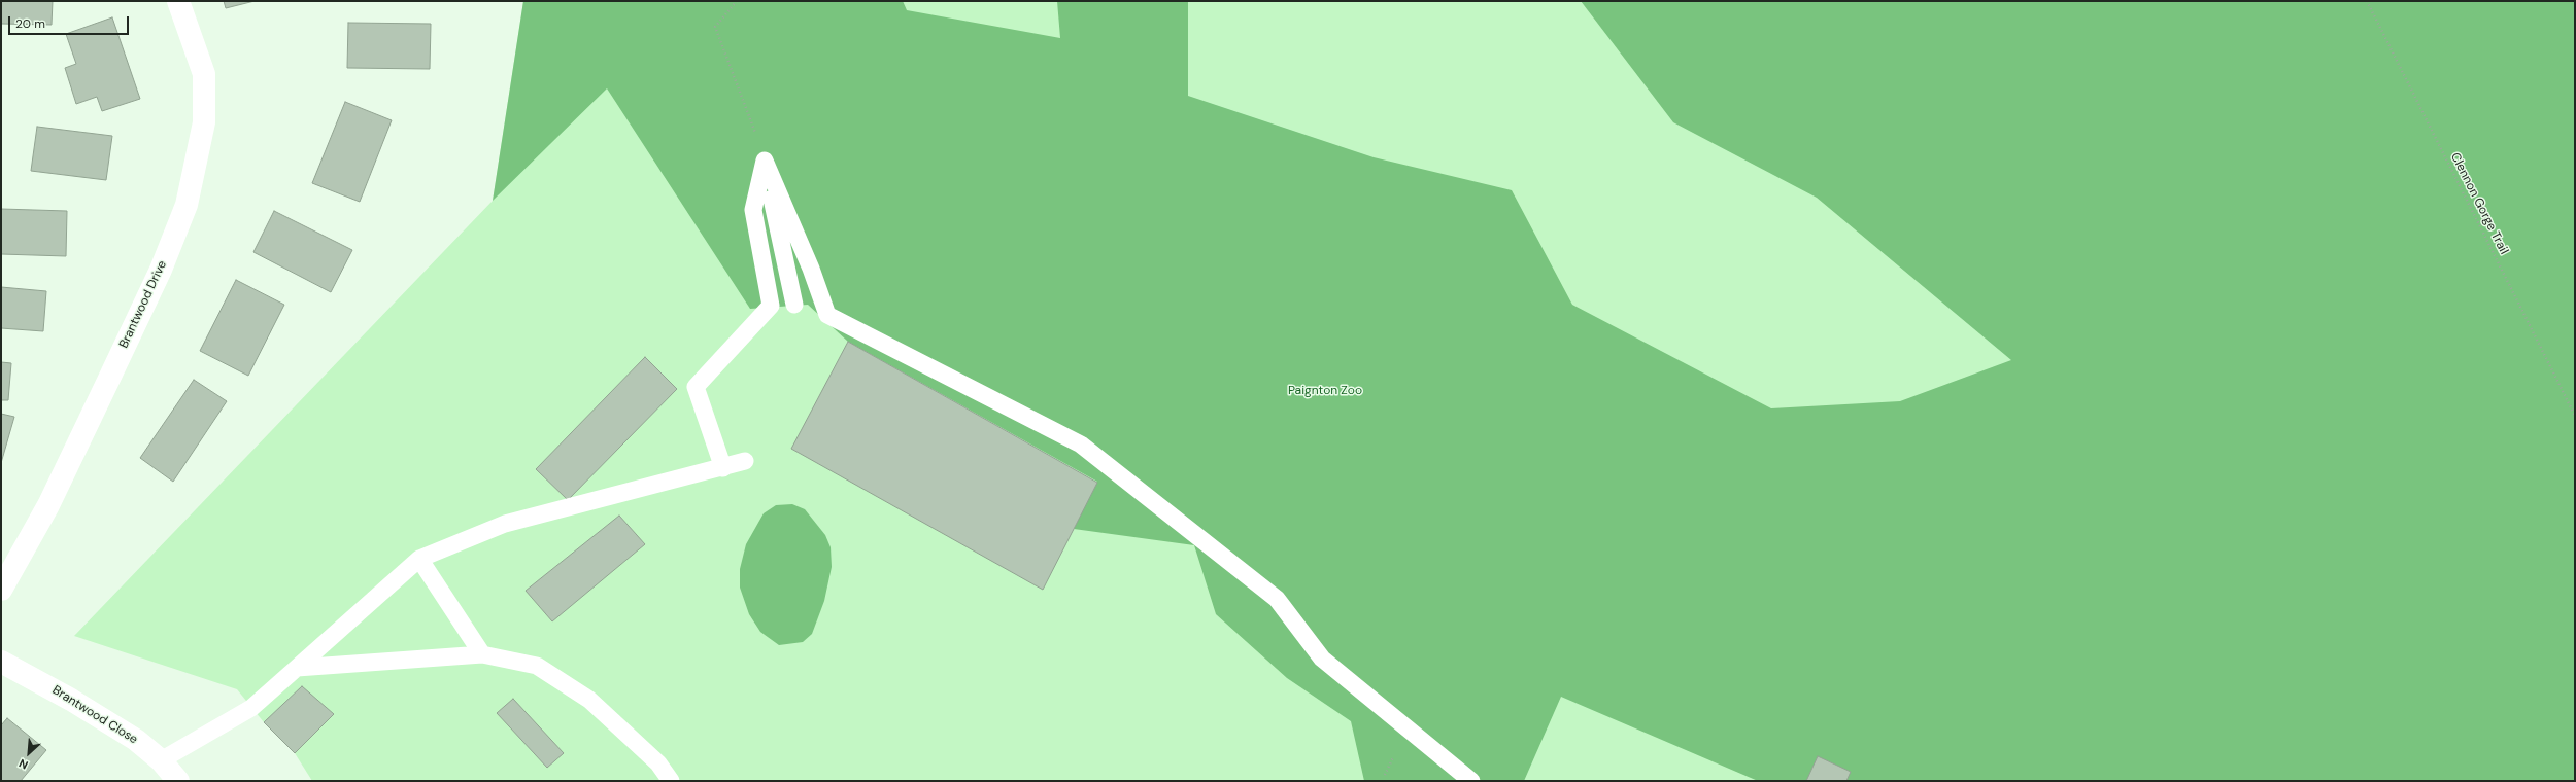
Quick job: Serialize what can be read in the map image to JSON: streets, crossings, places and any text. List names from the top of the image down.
{
  "streets": {
    "street": ["Brantwood Drive", "Brantwood Close"],
    "path": ["Clennon Gorge Trail"]
  },
  "parks": ["Paignton Zoo"],
  "scale_bar": "20 m",
  "north": "bottom left"
}
